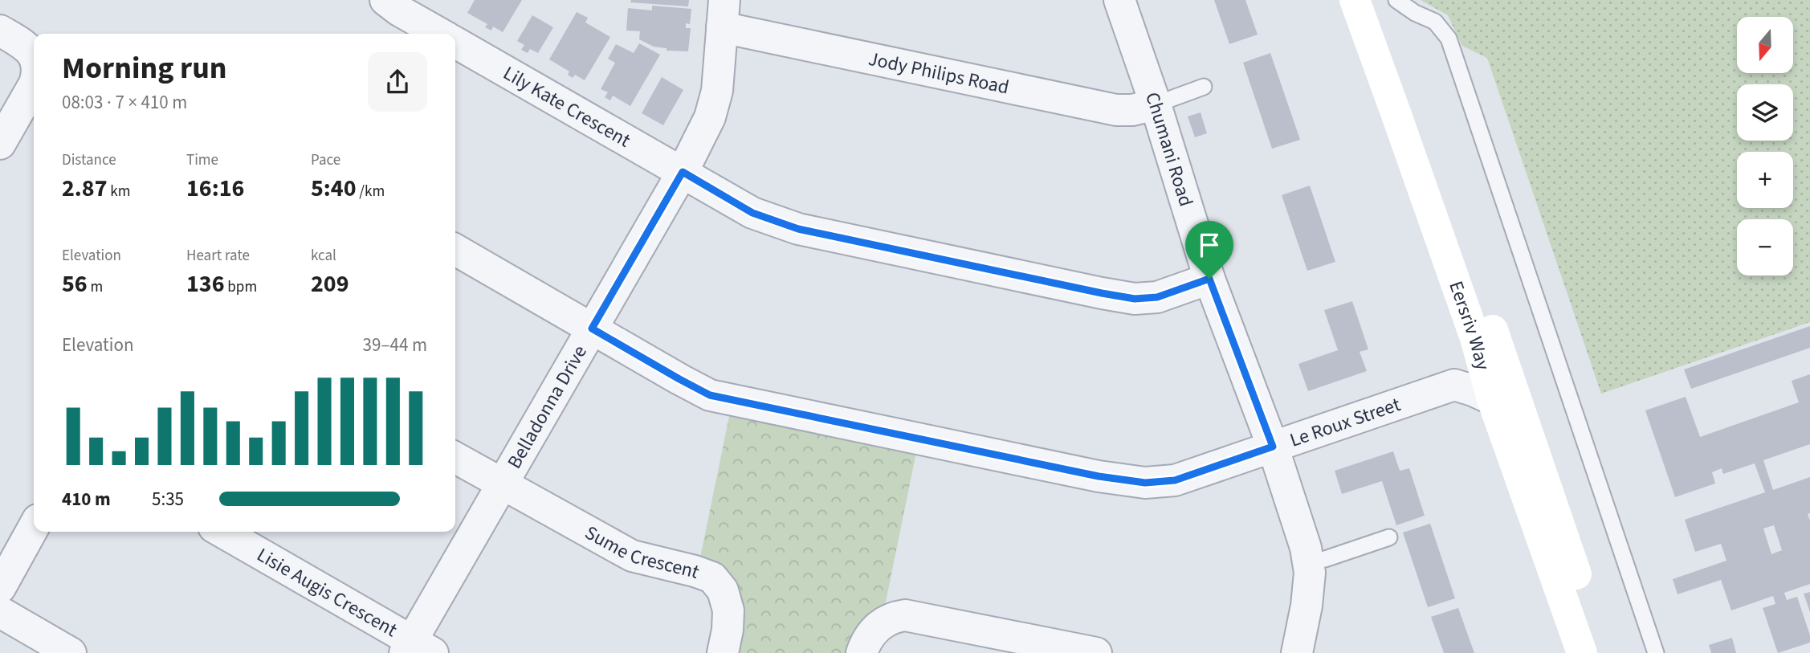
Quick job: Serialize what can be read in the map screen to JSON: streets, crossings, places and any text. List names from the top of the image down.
{
  "streets": {
    "main road": ["Eersriv Way"],
    "street": [
      "Jody Philips Road",
      "Lily Kate Crescent",
      "Chumani Road",
      "Belladonna Drive",
      "Le Roux Street",
      "Sume Crescent",
      "Lisie Augis Crescent"
    ]
  },
  "crossings": [
    ["Jody Philips Road", "Chumani Road"],
    ["Jody Philips Road", "Belladonna Drive"],
    ["Lily Kate Crescent", "Chumani Road"],
    ["Lily Kate Crescent", "Belladonna Drive"],
    ["Chumani Road", "Le Roux Street"],
    ["Belladonna Drive", "Le Roux Street"],
    ["Belladonna Drive", "Sume Crescent"],
    ["Belladonna Drive", "Lisie Augis Crescent"]
  ],
  "north": "bottom",
  "page": {
    "map_buttons": ["+", "−"],
    "heading": ["Morning run", "08:03 · 7 × 410 m"],
    "stats": [
      ["Distance", "2.87 km"],
      ["Time", "16:16"],
      ["Pace", "5:40 /km"],
      ["Elevation", "56 m"],
      ["Heart rate", "136 bpm"],
      ["kcal", "209"]
    ],
    "chart": ["Elevation", "39–44 m"],
    "list": [
      {
        "name": "410 m",
        "note": "5:35"
      }
    ]
  }
}
